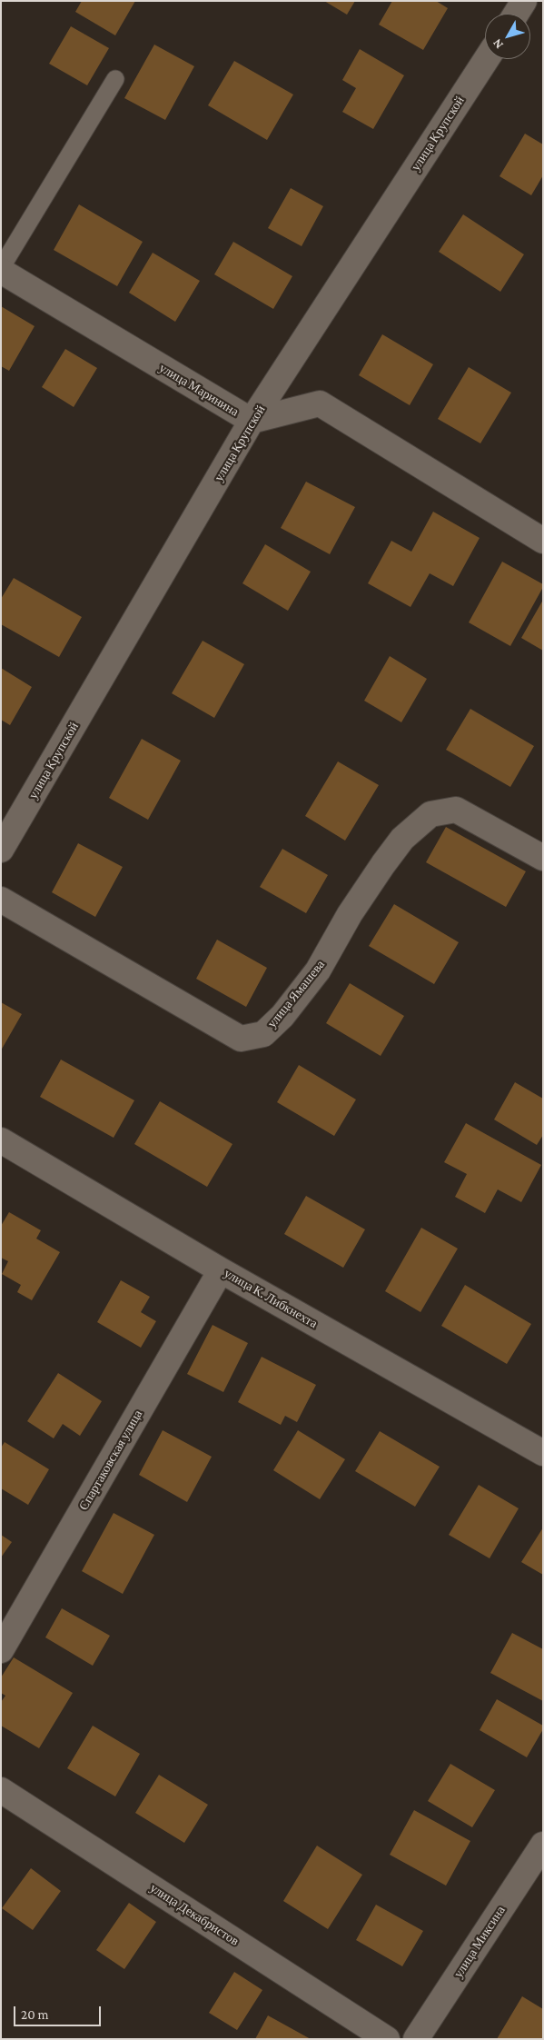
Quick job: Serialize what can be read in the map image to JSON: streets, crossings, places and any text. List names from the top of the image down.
{
  "streets": {
    "street": [
      "улица Крупской",
      "улица Маринина",
      "улица Ямашева",
      "улица К. Либкнехта",
      "Спартаковская улица",
      "улица Декабристов",
      "улица Миксина"
    ]
  },
  "crossings": [
    ["улица Крупской", "улица Маринина"],
    ["улица К. Либкнехта", "Спартаковская улица"]
  ],
  "scale_bar": "20 m",
  "north": "bottom left"
}
